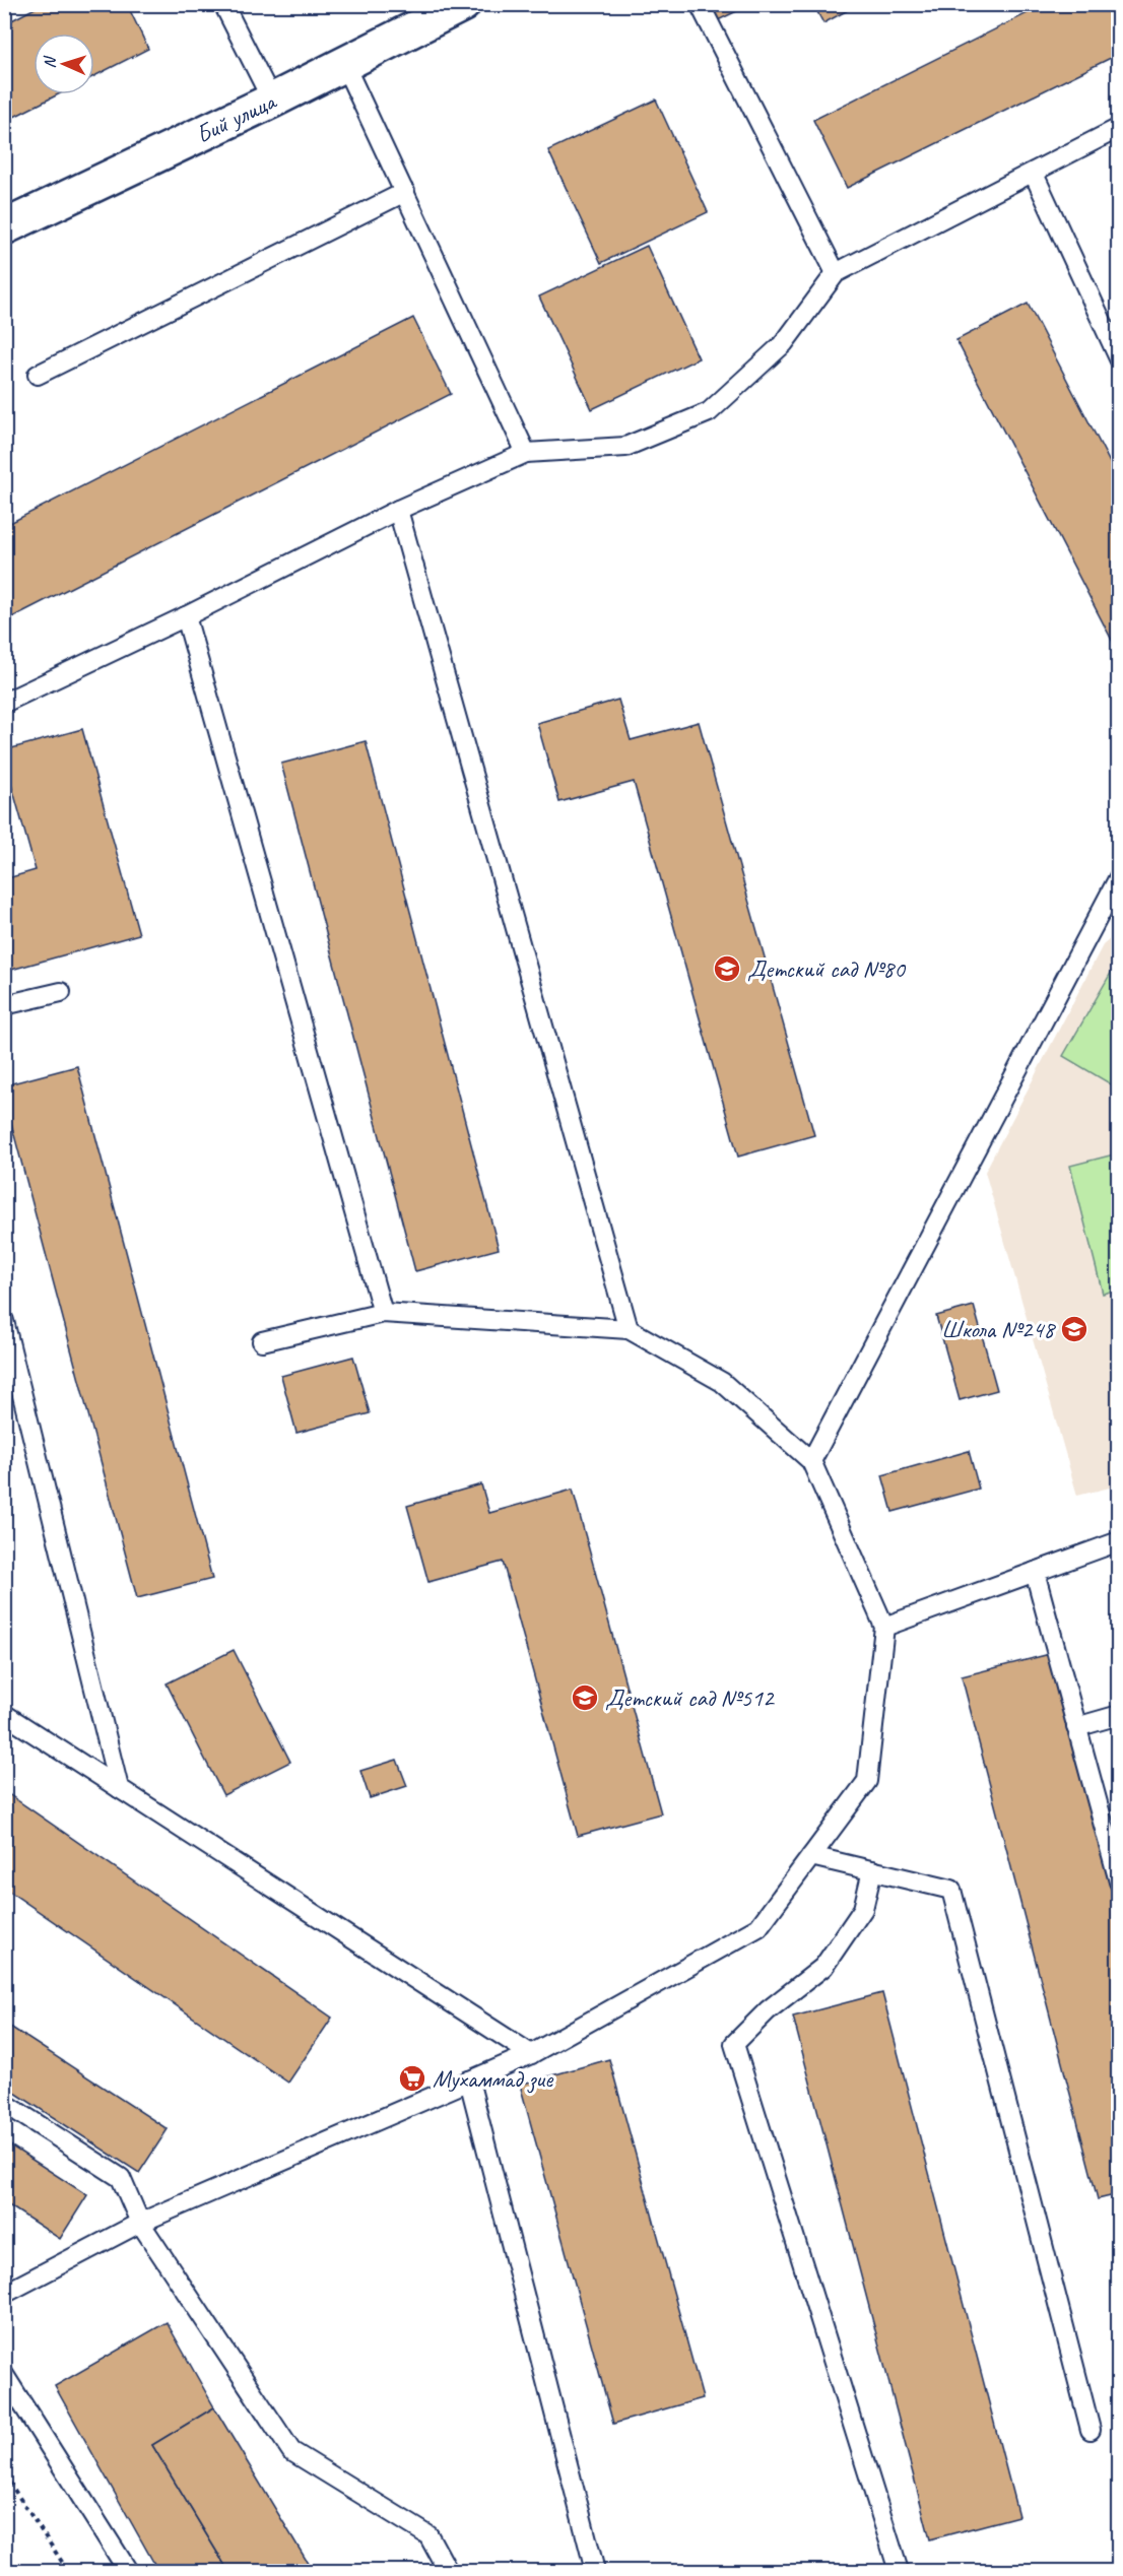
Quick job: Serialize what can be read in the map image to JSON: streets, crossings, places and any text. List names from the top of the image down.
{
  "streets": {
    "street": ["Бий улица"]
  },
  "places": {
    "school or university": ["Детский сад №80", "Школа №248", "Детский сад №512"],
    "supermarket": ["Мухаммад зие"]
  },
  "north": "left"
}
